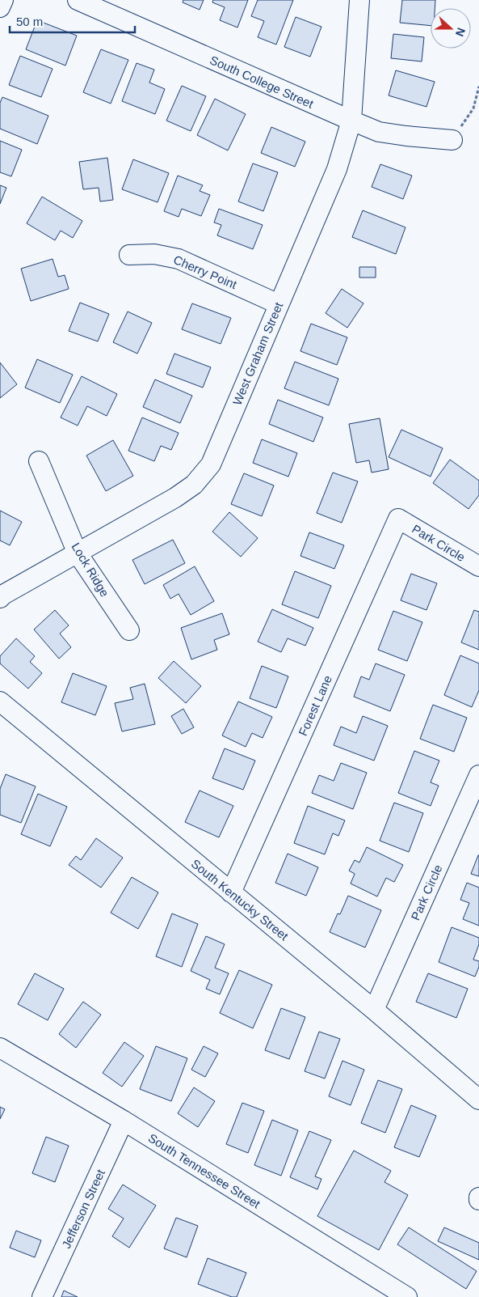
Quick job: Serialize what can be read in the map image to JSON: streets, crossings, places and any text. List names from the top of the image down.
{
  "streets": {
    "street": [
      "South College Street",
      "Cherry Point",
      "West Graham Street",
      "Park Circle",
      "Lock Ridge",
      "Forest Lane",
      "South Kentucky Street",
      "South Tennessee Street",
      "Jefferson Street"
    ]
  },
  "crossings": [
    ["South College Street", "West Graham Street"],
    ["Cherry Point", "West Graham Street"],
    ["West Graham Street", "Lock Ridge"],
    ["Park Circle", "Forest Lane"],
    ["Park Circle", "South Kentucky Street"],
    ["Forest Lane", "South Kentucky Street"],
    ["South Tennessee Street", "Jefferson Street"]
  ],
  "scale_bar": "50 m",
  "north": "right"
}
